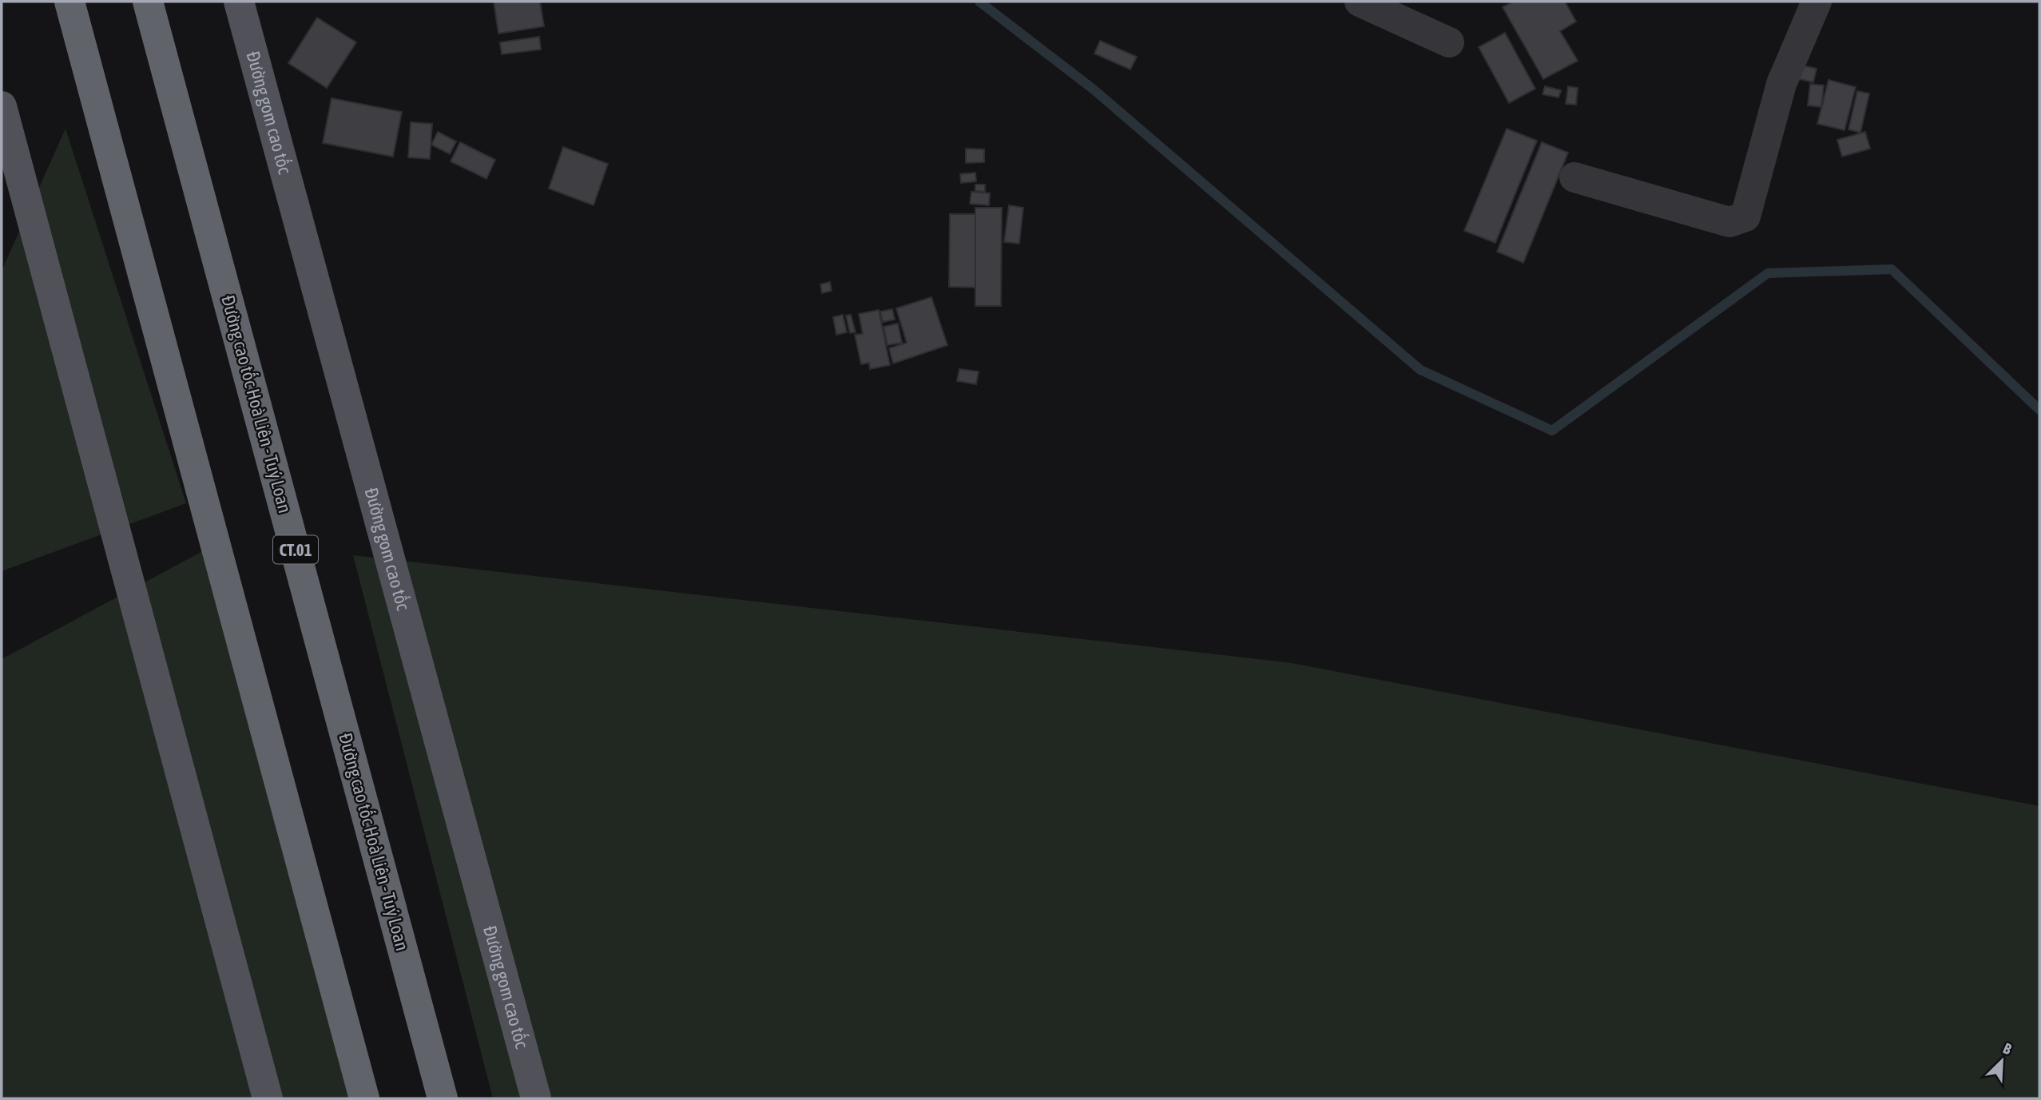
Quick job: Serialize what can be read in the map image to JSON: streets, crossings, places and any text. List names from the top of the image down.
{
  "streets": {
    "highway": ["Đường cao tốc Hoà Liên - Tuý Loan", "CT.01"],
    "main road": ["Đường gom cao tốc"]
  },
  "north": "top right"
}
